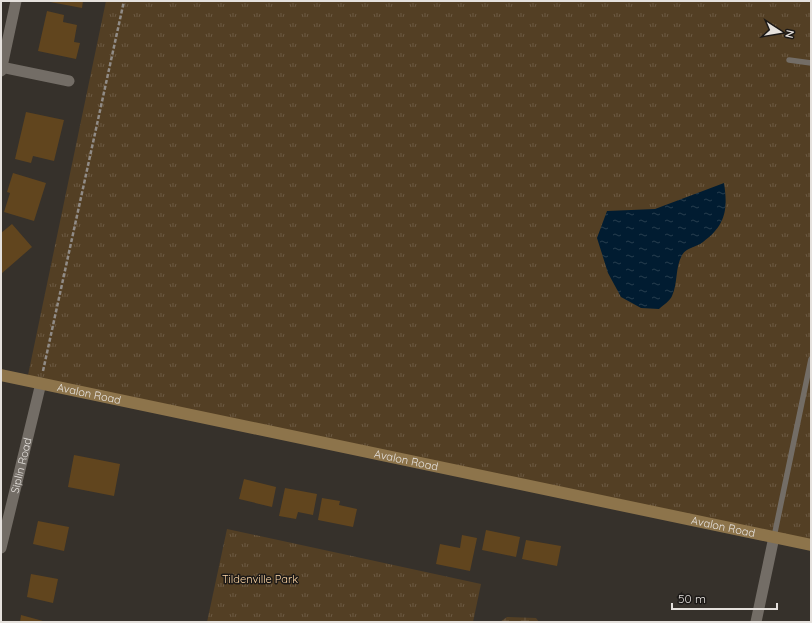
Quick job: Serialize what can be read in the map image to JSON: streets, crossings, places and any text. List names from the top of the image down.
{
  "streets": {
    "main road": ["Avalon Road"],
    "street": ["Siplin Road"]
  },
  "crossings": [
    ["Avalon Road", "Siplin Road"]
  ],
  "parks": ["Tildenville Park"],
  "scale_bar": "50 m",
  "north": "right"
}
